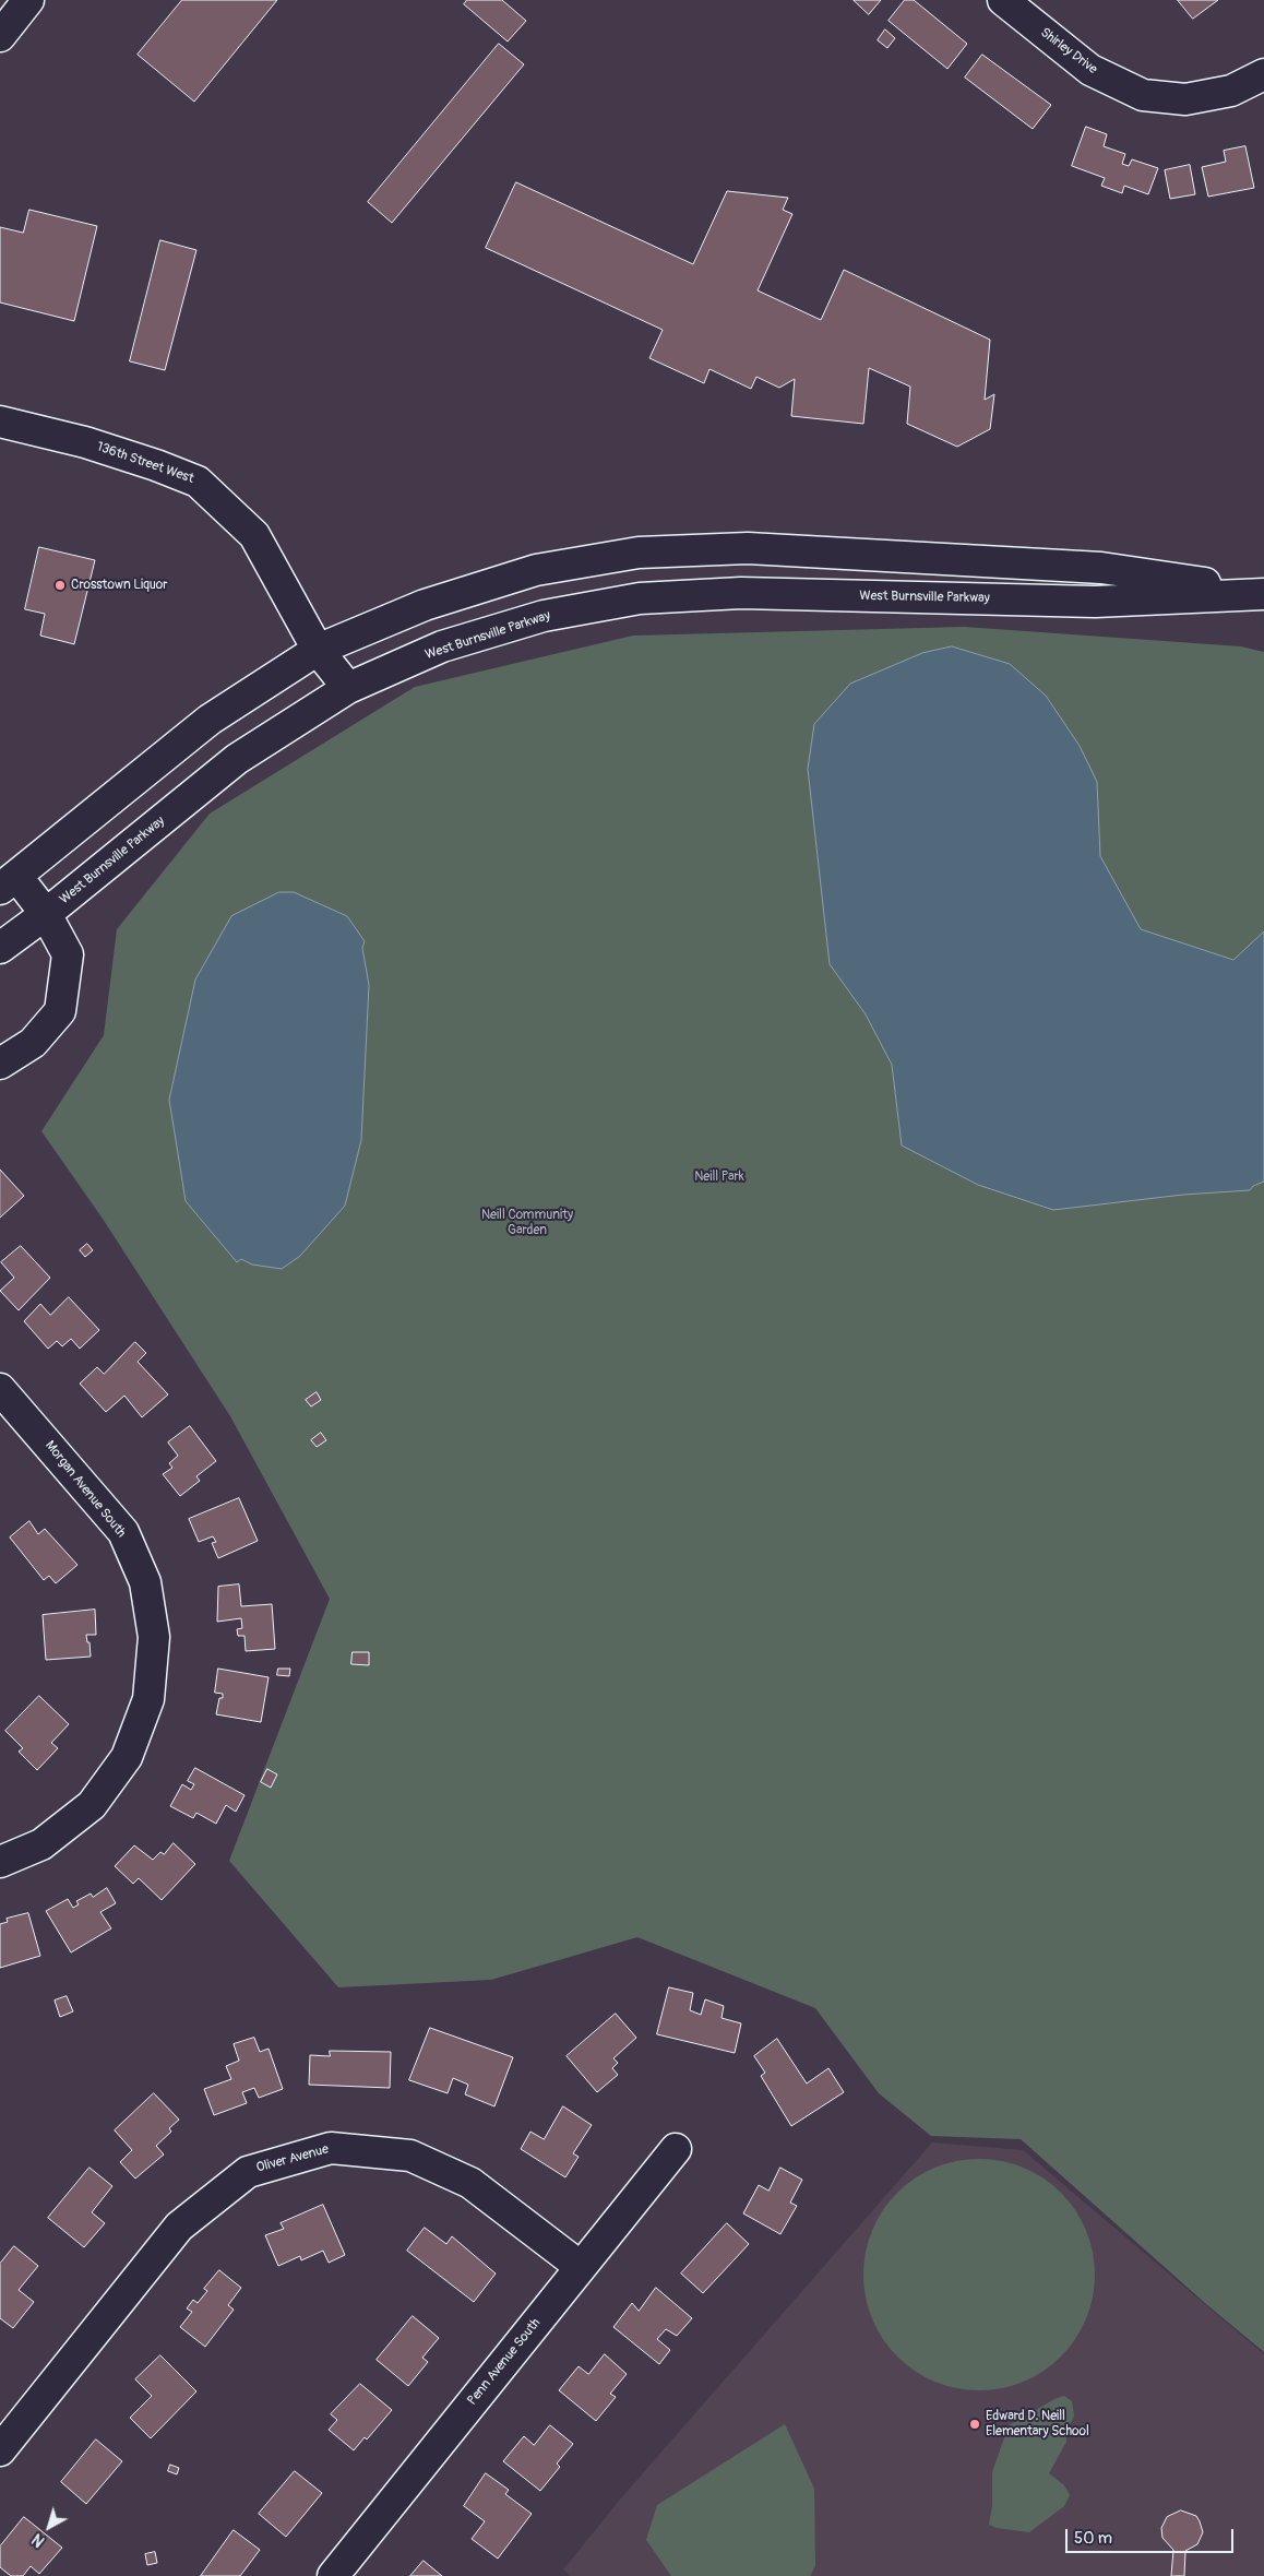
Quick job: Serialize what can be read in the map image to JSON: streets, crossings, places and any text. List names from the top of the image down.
{
  "streets": {
    "street": [
      "Shirley Drive",
      "136th Street West",
      "West Burnsville Parkway",
      "Morgan Avenue South",
      "Oliver Avenue",
      "Penn Avenue South"
    ]
  },
  "crossings": [
    ["136th Street West", "West Burnsville Parkway"],
    ["Oliver Avenue", "Penn Avenue South"]
  ],
  "parks": ["Neill Park", "Neill Community Garden"],
  "places": ["Crosstown Liquor", "Edward D. Neill Elementary School"],
  "scale_bar": "50 m",
  "north": "bottom left"
}
